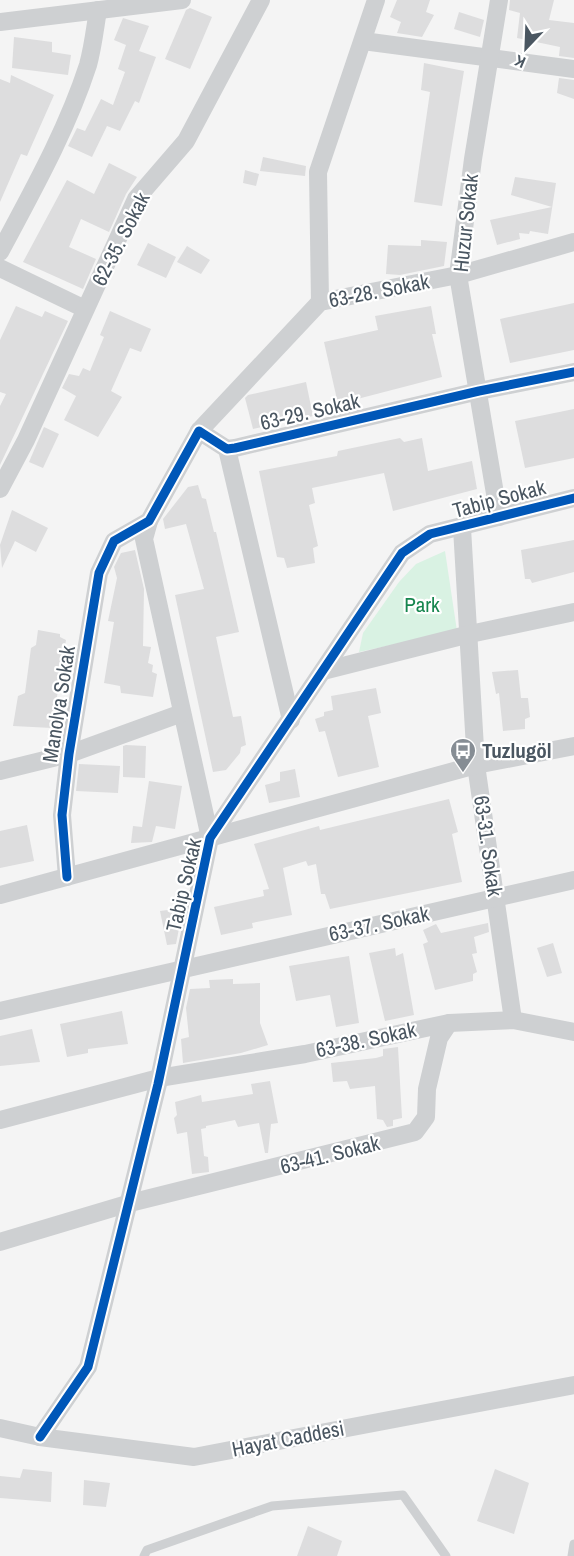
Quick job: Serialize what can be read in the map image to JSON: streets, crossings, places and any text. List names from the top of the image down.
{
  "streets": {
    "street": [
      "Huzur Sokak",
      "62-35. Sokak",
      "63-28. Sokak",
      "63-29. Sokak",
      "Tabip Sokak",
      "Manolya Sokak",
      "63-31. Sokak",
      "63-37. Sokak",
      "63-38. Sokak",
      "63-41. Sokak",
      "Hayat Caddesi"
    ]
  },
  "crossings": [
    ["Huzur Sokak", "63-28. Sokak"],
    ["Huzur Sokak", "63-29. Sokak"],
    ["Huzur Sokak", "Tabip Sokak"],
    ["Tabip Sokak", "63-31. Sokak"],
    ["Tabip Sokak", "63-37. Sokak"],
    ["Tabip Sokak", "63-38. Sokak"],
    ["Tabip Sokak", "63-41. Sokak"],
    ["Tabip Sokak", "Hayat Caddesi"],
    ["63-31. Sokak", "63-37. Sokak"],
    ["63-31. Sokak", "63-38. Sokak"],
    ["63-38. Sokak", "63-41. Sokak"]
  ],
  "parks": ["Park"],
  "places": {
    "bus stop": ["Tuzlugöl"]
  },
  "north": "bottom left"
}
